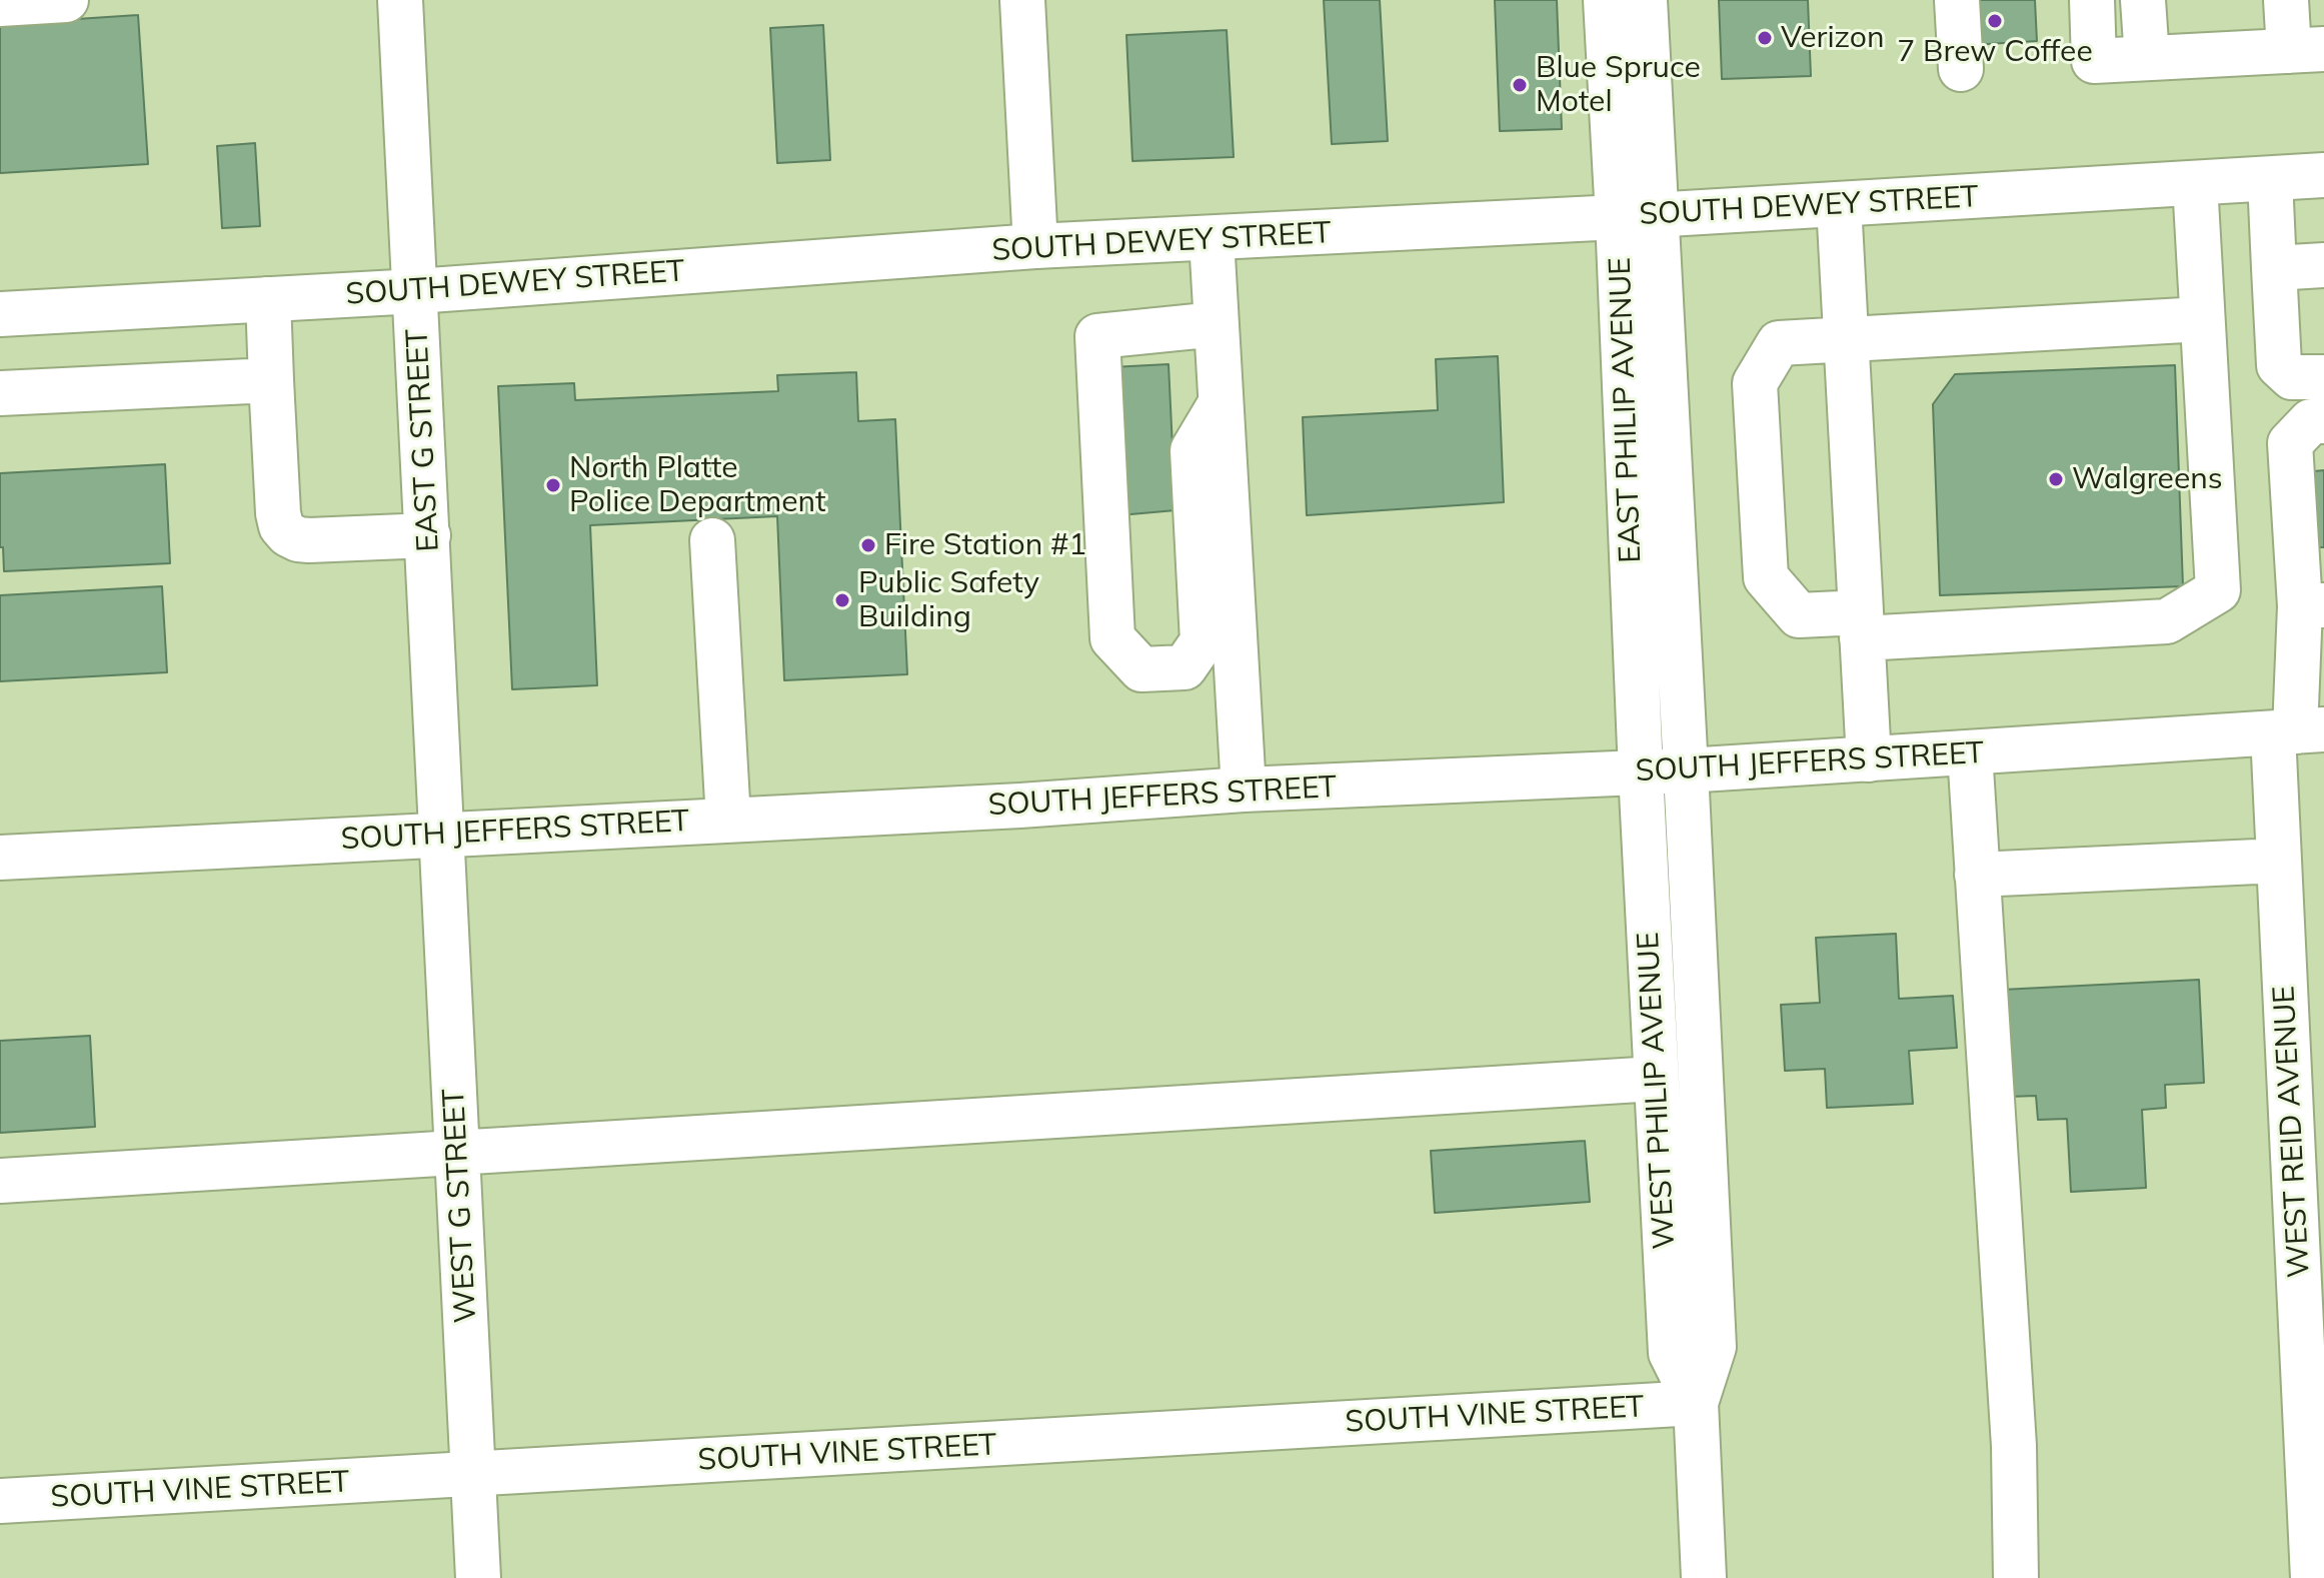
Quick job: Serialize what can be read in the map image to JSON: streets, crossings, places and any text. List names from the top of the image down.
{
  "streets": {
    "main road": [
      "SOUTH DEWEY STREET",
      "EAST PHILIP AVENUE",
      "EAST G STREET",
      "SOUTH JEFFERS STREET",
      "WEST PHILIP AVENUE",
      "WEST REID AVENUE",
      "WEST G STREET",
      "SOUTH VINE STREET"
    ]
  },
  "crossings": [
    ["SOUTH DEWEY STREET", "EAST PHILIP AVENUE"],
    ["SOUTH DEWEY STREET", "EAST G STREET"],
    ["EAST PHILIP AVENUE", "SOUTH JEFFERS STREET"],
    ["EAST PHILIP AVENUE", "WEST PHILIP AVENUE"],
    ["EAST G STREET", "SOUTH JEFFERS STREET"],
    ["EAST G STREET", "WEST G STREET"],
    ["SOUTH JEFFERS STREET", "WEST PHILIP AVENUE"],
    ["SOUTH JEFFERS STREET", "WEST REID AVENUE"],
    ["SOUTH JEFFERS STREET", "WEST G STREET"],
    ["WEST PHILIP AVENUE", "SOUTH VINE STREET"],
    ["WEST G STREET", "SOUTH VINE STREET"]
  ],
  "places": [
    "7 Brew Coffee",
    "Verizon",
    "Blue Spruce Motel",
    "Walgreens",
    "North Platte Police Department",
    "Fire Station #1",
    "Public Safety Building"
  ]
}
